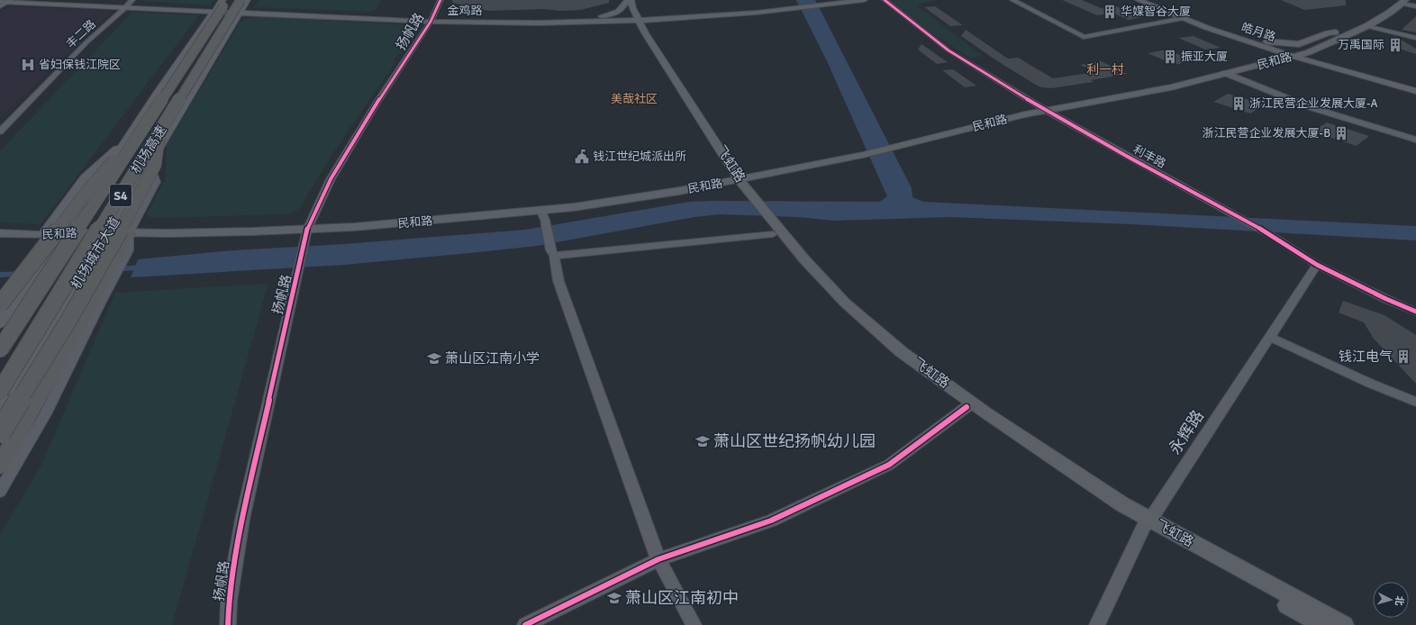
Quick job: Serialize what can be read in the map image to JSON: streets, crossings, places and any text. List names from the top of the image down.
{
  "streets": {
    "highway": ["机场高速", "S4"],
    "main road": [
      "金鸡路",
      "皓月路",
      "民和路",
      "飞虹路",
      "机场城市大道"
    ],
    "street": [
      "扬帆路",
      "丰二路",
      "利丰路",
      "永辉路"
    ]
  },
  "crossings": [
    ["金鸡路", "扬帆路"],
    ["金鸡路", "丰二路"],
    ["金鸡路", "机场高速"],
    ["金鸡路", "飞虹路"],
    ["金鸡路", "机场城市大道"],
    ["扬帆路", "民和路"],
    ["皓月路", "民和路"],
    ["民和路", "利丰路"],
    ["民和路", "飞虹路"],
    ["民和路", "机场城市大道"],
    ["机场高速", "机场城市大道"],
    ["利丰路", "永辉路"],
    ["飞虹路", "永辉路"]
  ],
  "districts": ["利一村", "美哉社区"],
  "places": {
    "building": [
      "华媒智谷大厦",
      "万禹国际",
      "振亚大厦",
      "浙江民营企业发展大厦-A",
      "浙江民营企业发展大厦-B",
      "钱江电气"
    ],
    "hospital": ["省妇保钱江院区"],
    "public building": ["钱江世纪城派出所"],
    "school or university": ["萧山区江南小学", "萧山区世纪扬帆幼儿园", "萧山区江南初中"]
  },
  "north": "right"
}
